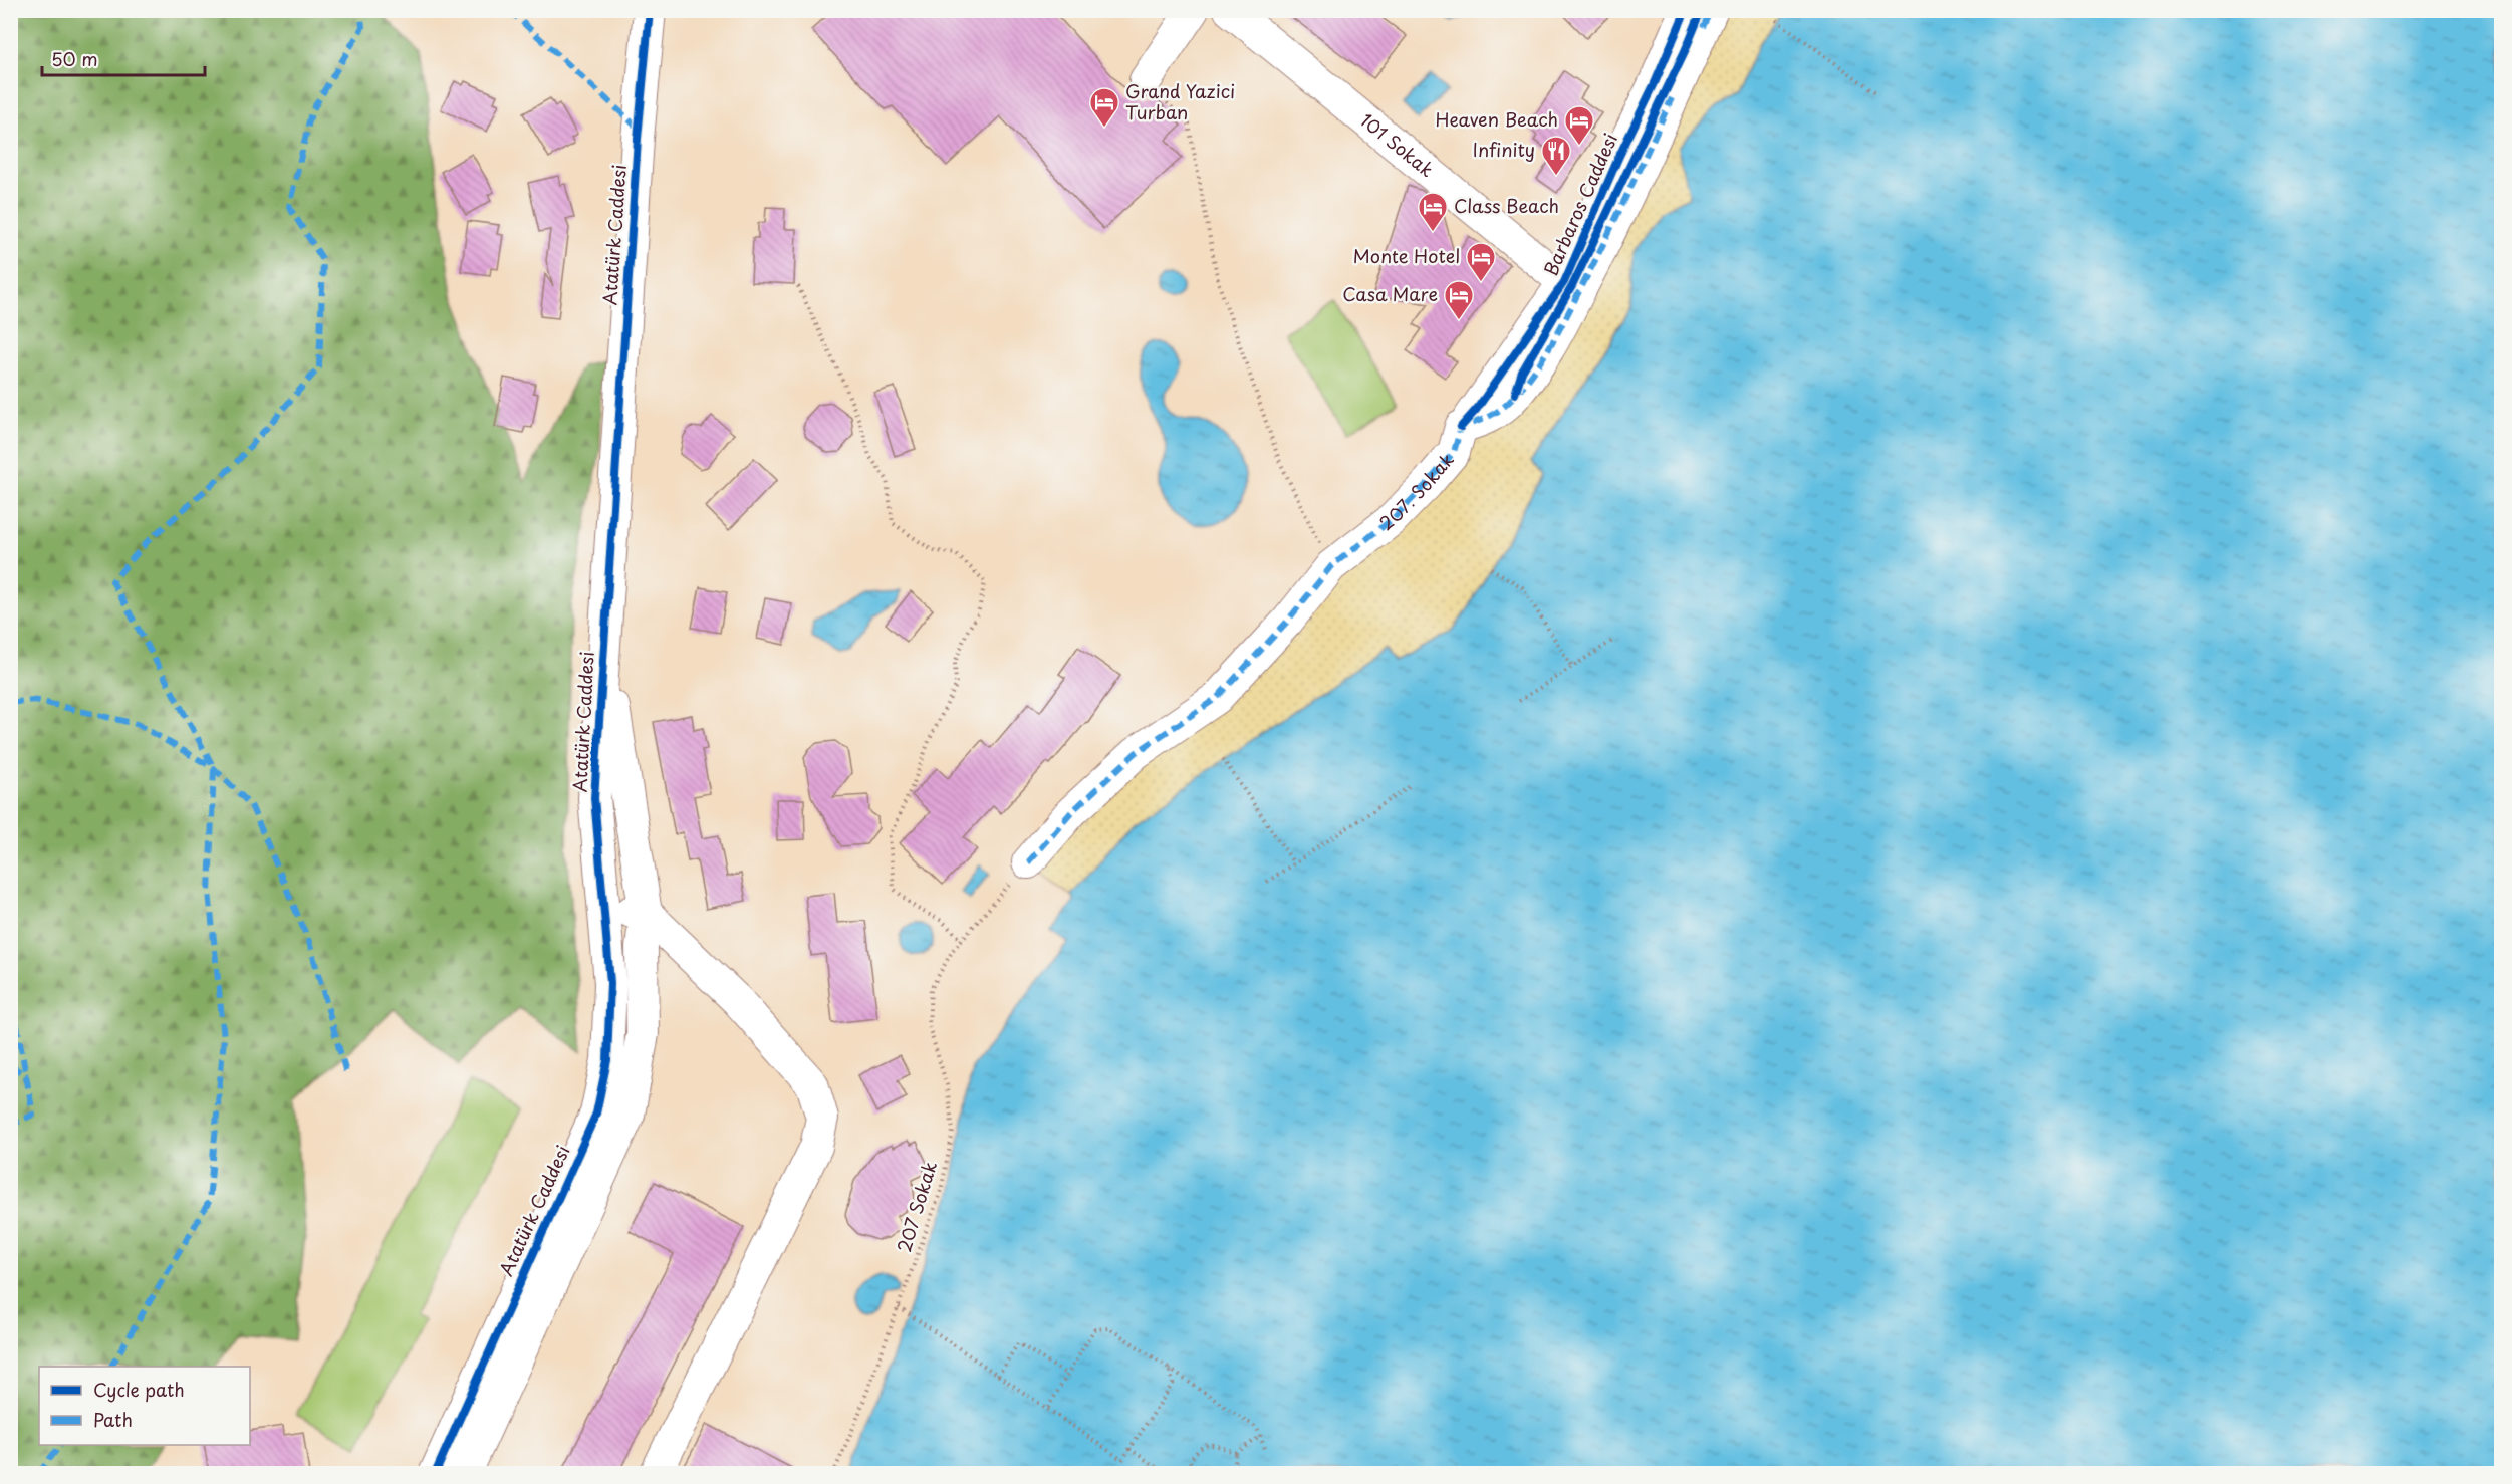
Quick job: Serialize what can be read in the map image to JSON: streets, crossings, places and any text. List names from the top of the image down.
{
  "streets": {
    "street": [
      "101 Sokak",
      "Barbaros Caddesi",
      "Atatürk Caddesi",
      "207. Sokak"
    ],
    "path": ["207 Sokak"]
  },
  "crossings": [
    ["101 Sokak", "Barbaros Caddesi"],
    ["Barbaros Caddesi", "207. Sokak"],
    ["207. Sokak", "207 Sokak"]
  ],
  "places": {
    "hotel": [
      "Grand Yazici Turban",
      "Heaven Beach",
      "Class Beach",
      "Monte Hotel",
      "Casa Mare"
    ],
    "restaurant": ["Infinity"]
  },
  "legend": ["Cycle path", "Path"],
  "scale_bar": "50 m"
}
